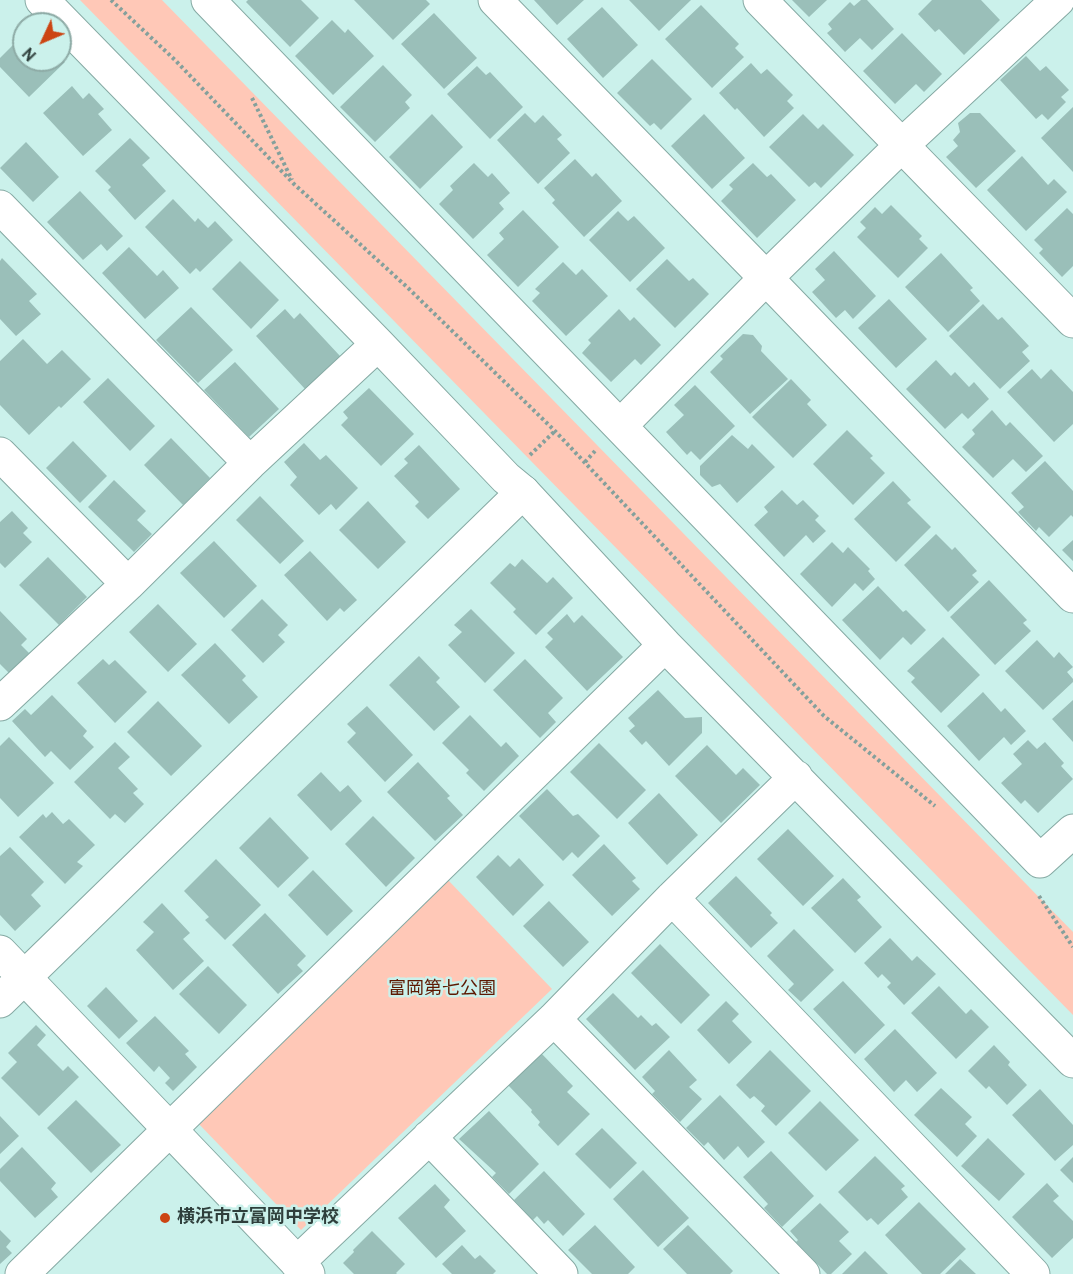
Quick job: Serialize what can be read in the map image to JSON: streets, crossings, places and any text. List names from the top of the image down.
{
  "parks": ["富岡第七公園"],
  "places": ["横浜市立富岡中学校"],
  "north": "bottom left"
}
